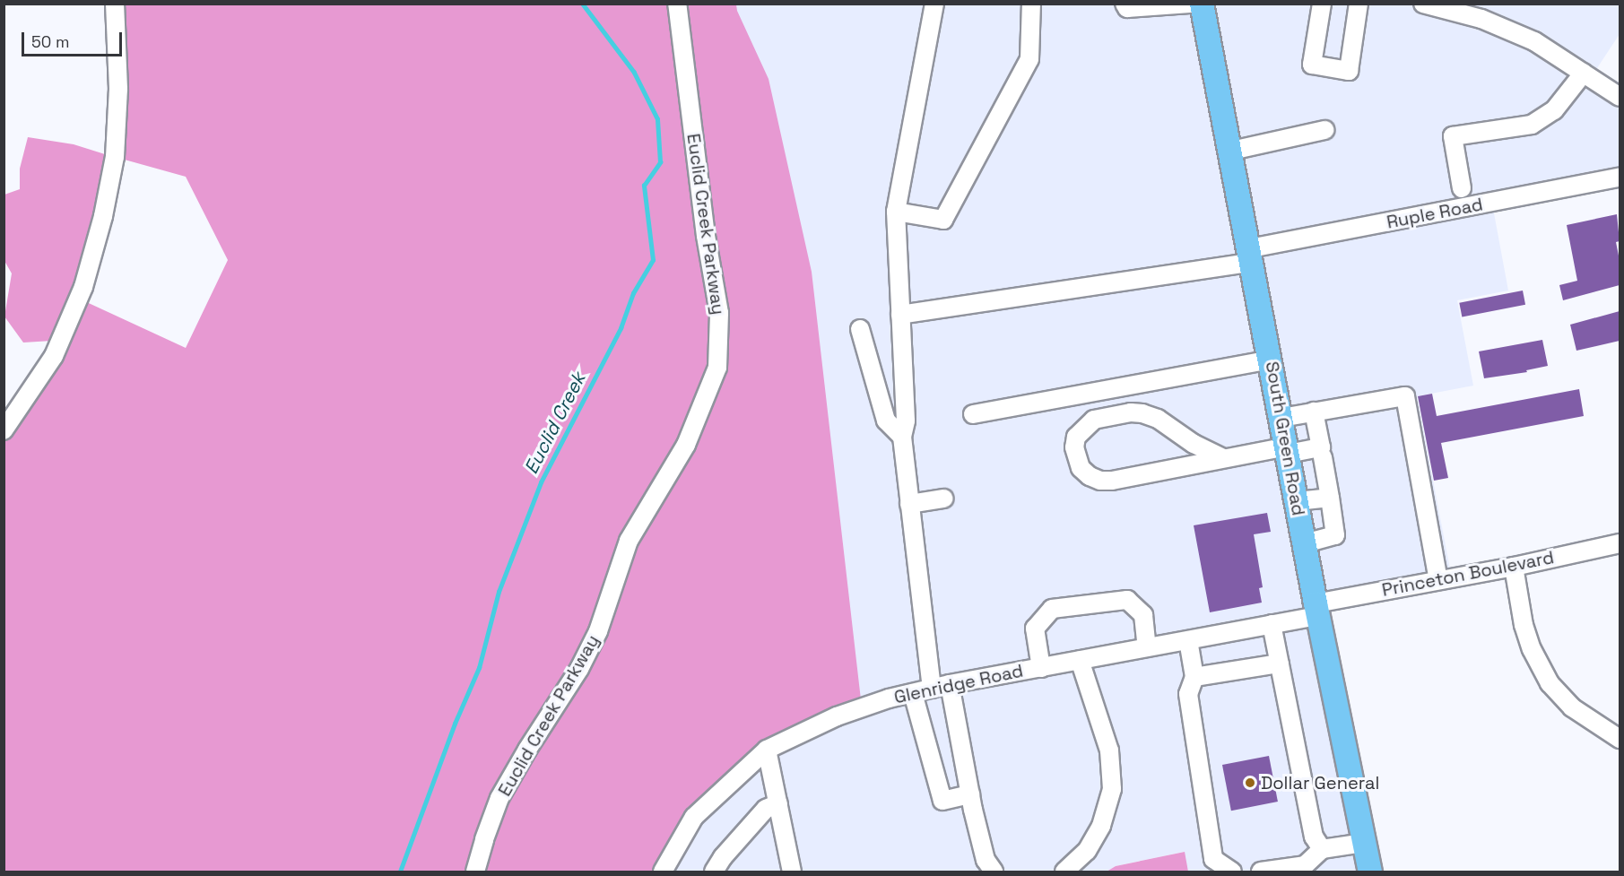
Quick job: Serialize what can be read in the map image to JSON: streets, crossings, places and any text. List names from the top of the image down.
{
  "streets": {
    "main road": ["South Green Road"],
    "street": [
      "Ruple Road",
      "Euclid Creek Parkway",
      "Princeton Boulevard",
      "Glenridge Road"
    ]
  },
  "crossings": [
    ["Ruple Road", "South Green Road"],
    ["South Green Road", "Princeton Boulevard"],
    ["South Green Road", "Glenridge Road"],
    ["Princeton Boulevard", "Glenridge Road"]
  ],
  "water": ["Euclid Creek"],
  "places": ["Dollar General"],
  "scale_bar": "50 m"
}
